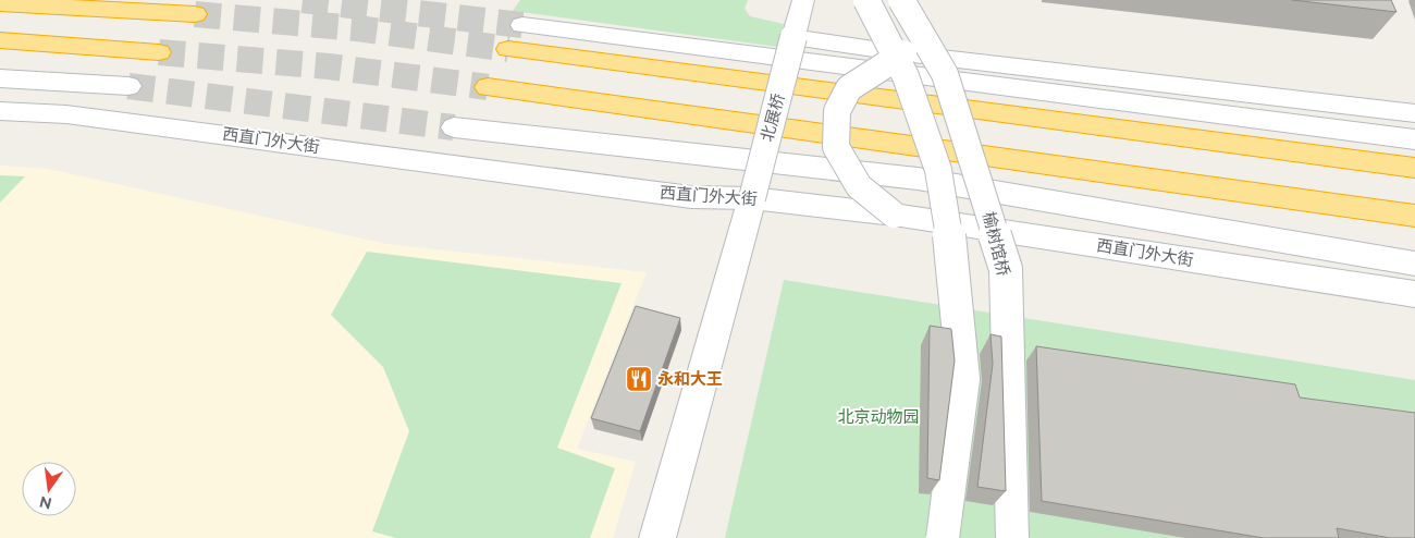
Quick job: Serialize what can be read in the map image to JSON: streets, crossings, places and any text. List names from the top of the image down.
{
  "streets": {
    "street": ["北展桥", "西直门外大街", "榆树馆桥"]
  },
  "crossings": [
    ["北展桥", "西直门外大街"]
  ],
  "parks": ["北京动物园"],
  "places": {
    "restaurant": ["永和大王"]
  },
  "north": "bottom"
}
